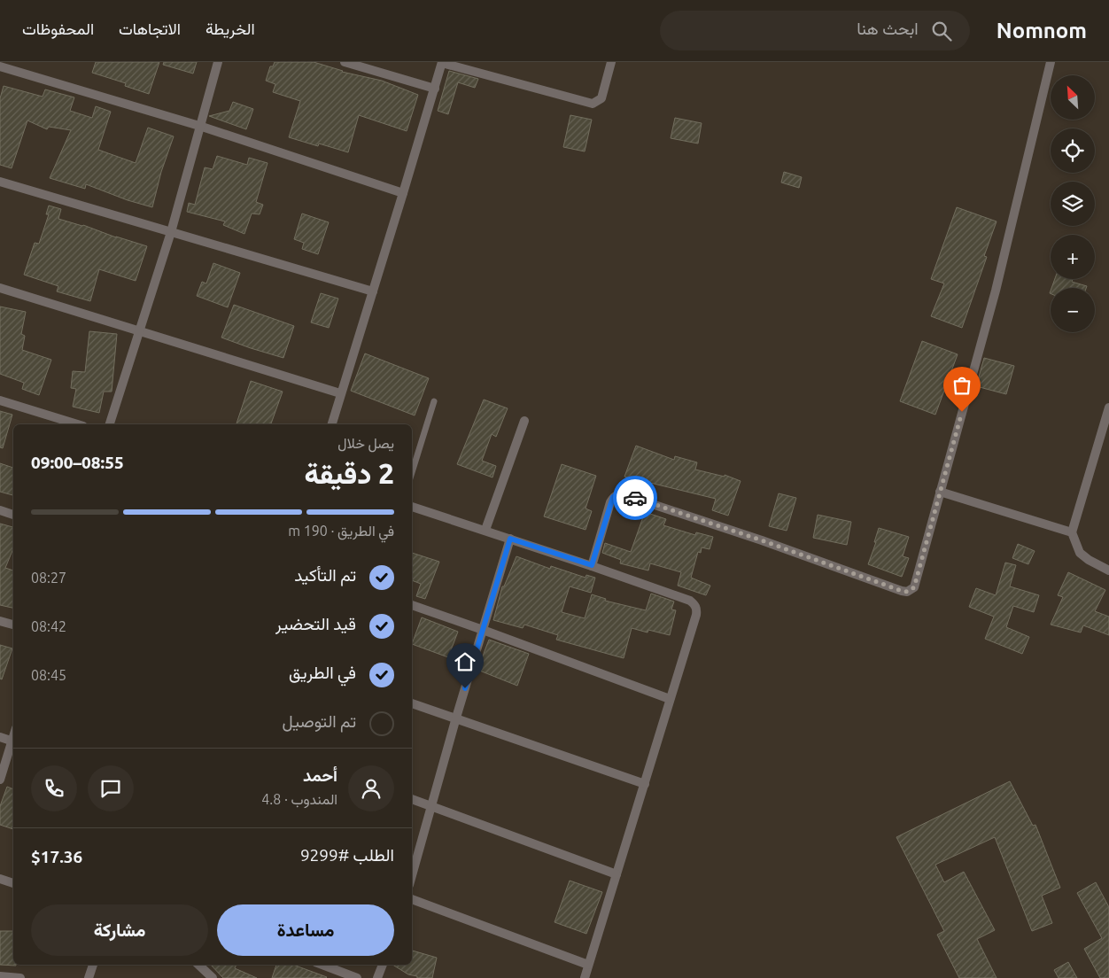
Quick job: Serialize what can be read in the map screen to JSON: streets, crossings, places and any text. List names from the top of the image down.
{
  "north": "top left",
  "page": {
    "header": "Nomnom",
    "search": "ابحث هنا",
    "nav": ["الخريطة", "الاتجاهات", "المحفوظات"],
    "map_buttons": ["+", "−"],
    "heading": ["2 دقيقة", "يصل خلال", "08:55–09:00"],
    "panel": [
      "أحمد",
      "المندوب · 4.8",
      "الطلب #9299",
      "$17.36"
    ],
    "bar": "في الطريق · 190 m",
    "list": [
      ["تم التأكيد", "08:27"],
      ["قيد التحضير", "08:42"],
      ["في الطريق", "08:45"],
      "تم التوصيل"
    ],
    "buttons": ["مساعدة", "مشاركة"]
  }
}
